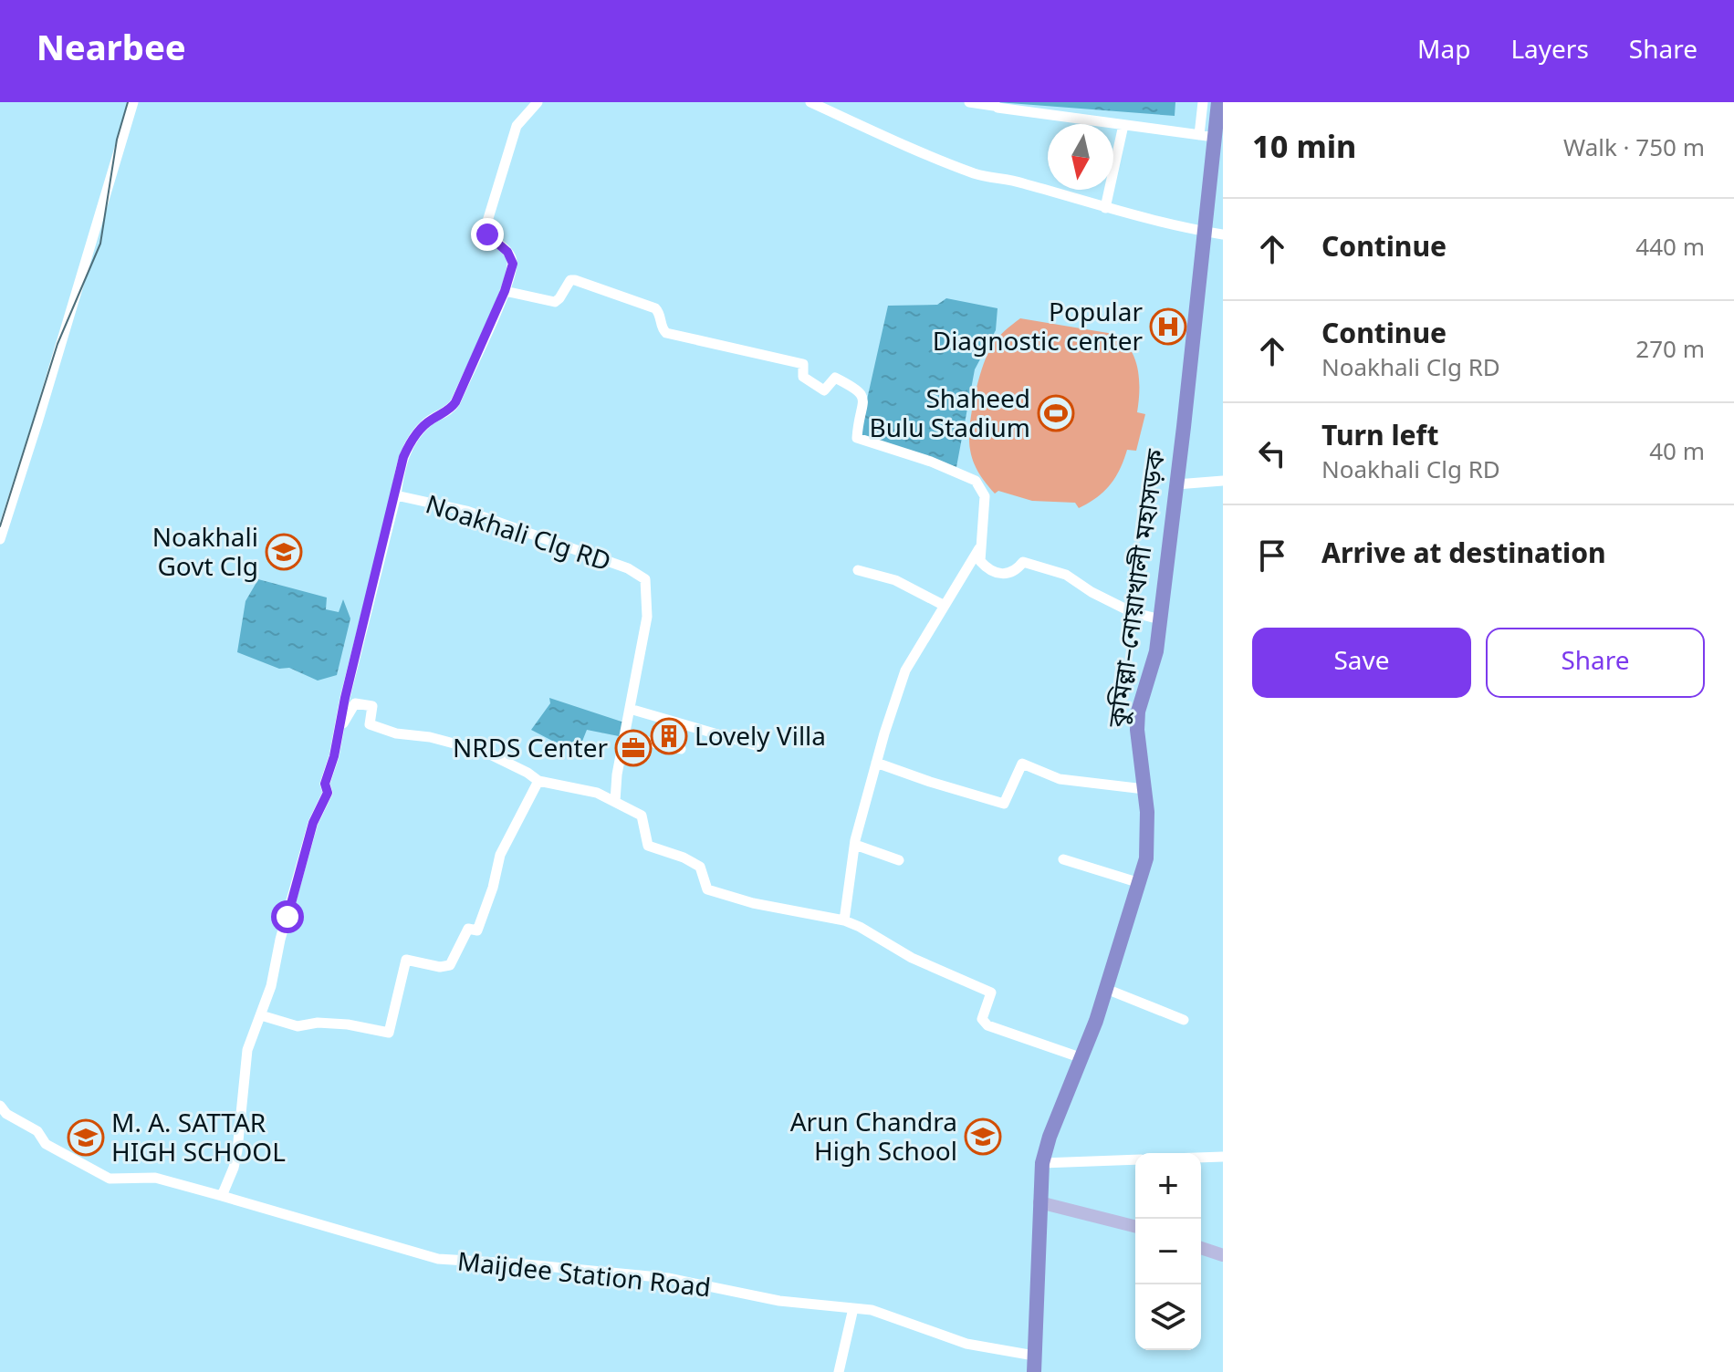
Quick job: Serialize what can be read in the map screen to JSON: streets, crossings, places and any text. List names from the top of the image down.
{
  "streets": {
    "highway": ["কুমিল্লা–নোয়াখালী মহাসড়ক"],
    "street": ["Noakhali Clg RD", "Maijdee Station Road"]
  },
  "crossings": [
    ["কুমিল্লা–নোয়াখালী মহাসড়ক", "Maijdee Station Road"]
  ],
  "places": {
    "hospital": ["Popular Diagnostic center"],
    "sports": ["Shaheed Bulu Stadium"],
    "school or university": ["Noakhali Govt Clg", "Arun Chandra High School", "M. A. SATTAR HIGH SCHOOL"],
    "building": ["Lovely Villa"],
    "office": ["NRDS Center"]
  },
  "north": "bottom",
  "page": {
    "header": "Nearbee",
    "nav": ["Map", "Layers", "Share"],
    "heading": ["10 min", "Walk · 750 m"],
    "list": [
      ["Continue", "440 m"],
      ["Continue", "Noakhali Clg RD", "270 m"],
      ["Turn left", "Noakhali Clg RD", "40 m"],
      "Arrive at destination"
    ],
    "buttons": ["Save", "Share"],
    "map_buttons": ["+", "−"]
  }
}
